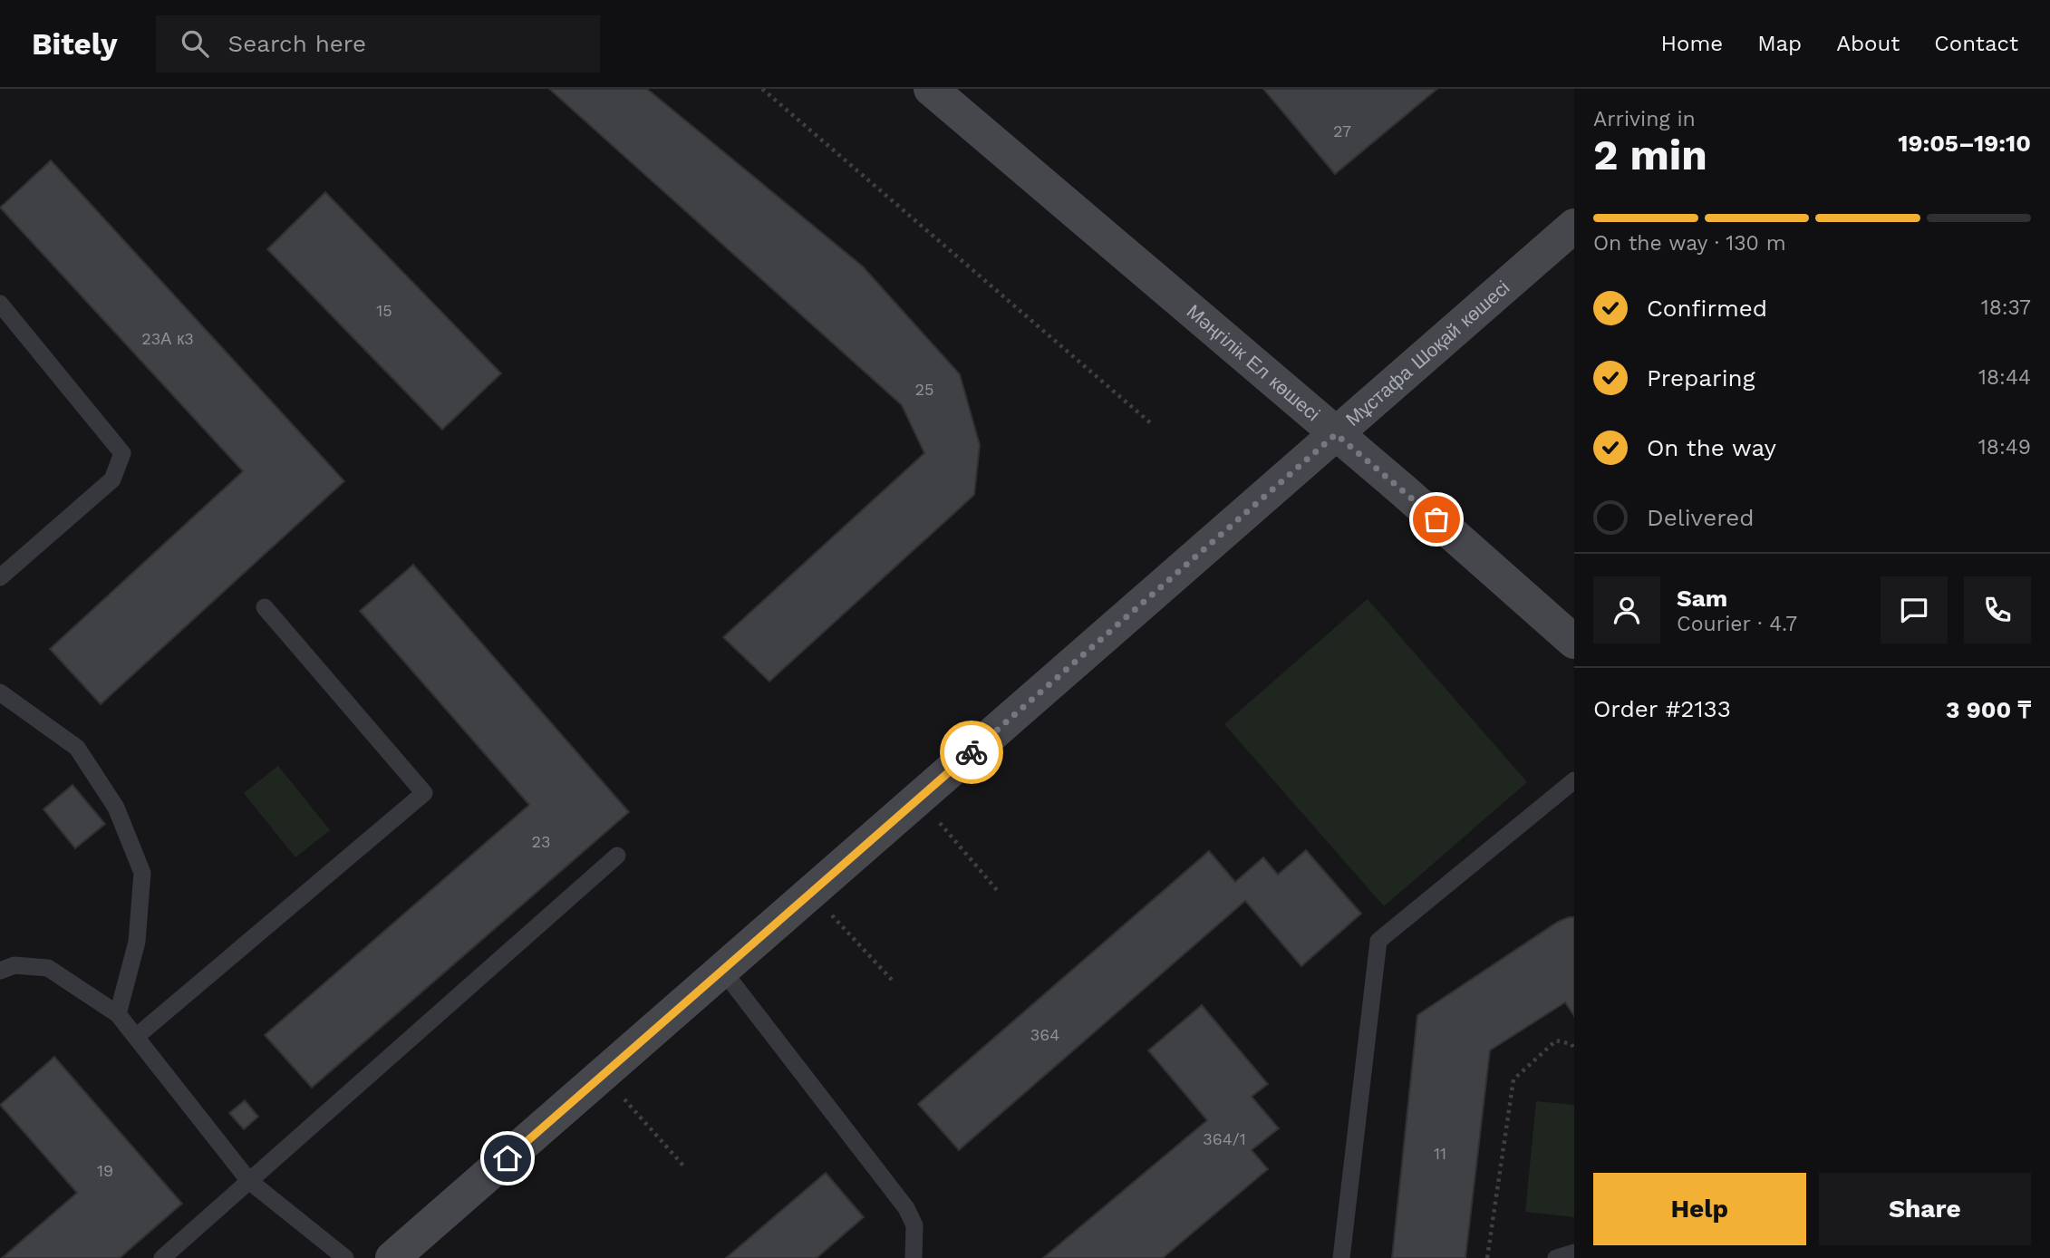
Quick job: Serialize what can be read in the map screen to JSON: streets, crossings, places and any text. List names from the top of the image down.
{
  "streets": {
    "street": ["Мұстафа Шоқай көшесі", "Мәңгілік Ел көшесі"]
  },
  "crossings": [
    ["Мұстафа Шоқай көшесі", "Мәңгілік Ел көшесі"]
  ],
  "house_numbers": [
    "27",
    "15",
    "23А к3",
    "25",
    "23",
    "364",
    "364/1",
    "11",
    "19"
  ],
  "page": {
    "header": "Bitely",
    "search": "Search here",
    "nav": [
      "Home",
      "Map",
      "About",
      "Contact"
    ],
    "heading": ["2 min", "Arriving in", "19:05–19:10"],
    "panel": [
      "Sam",
      "Courier · 4.7",
      "Order #2133",
      "3 900 ₸"
    ],
    "bar": "On the way · 130 m",
    "list": [
      ["Confirmed", "18:37"],
      ["Preparing", "18:44"],
      ["On the way", "18:49"],
      "Delivered"
    ],
    "buttons": ["Help", "Share"]
  }
}
